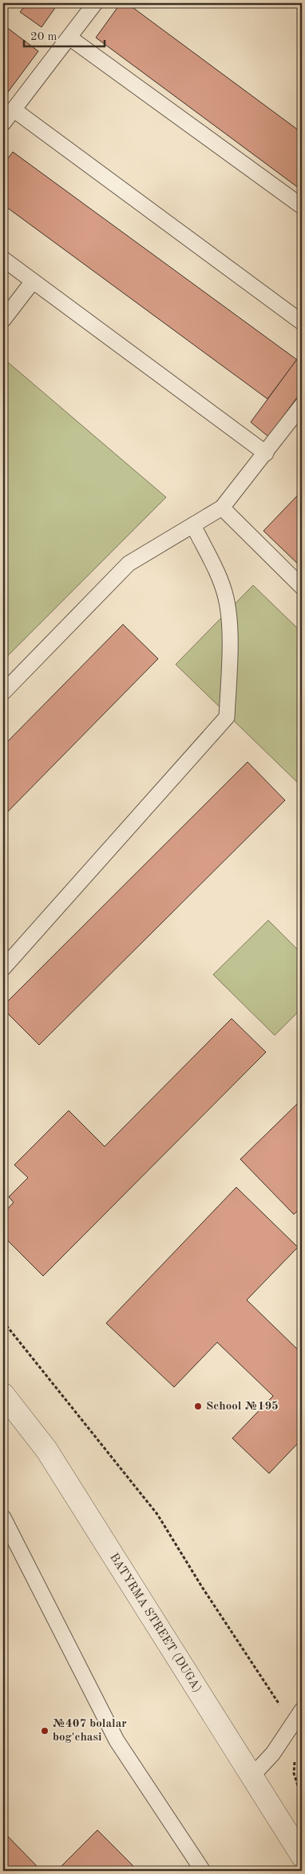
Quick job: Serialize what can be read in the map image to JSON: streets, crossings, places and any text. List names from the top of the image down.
{
  "streets": {
    "street": ["BATYRMA STREET (DUGA)"]
  },
  "places": ["School №195", "№407 bolalar bog'chasi"],
  "scale_bar": "20 m"
}
